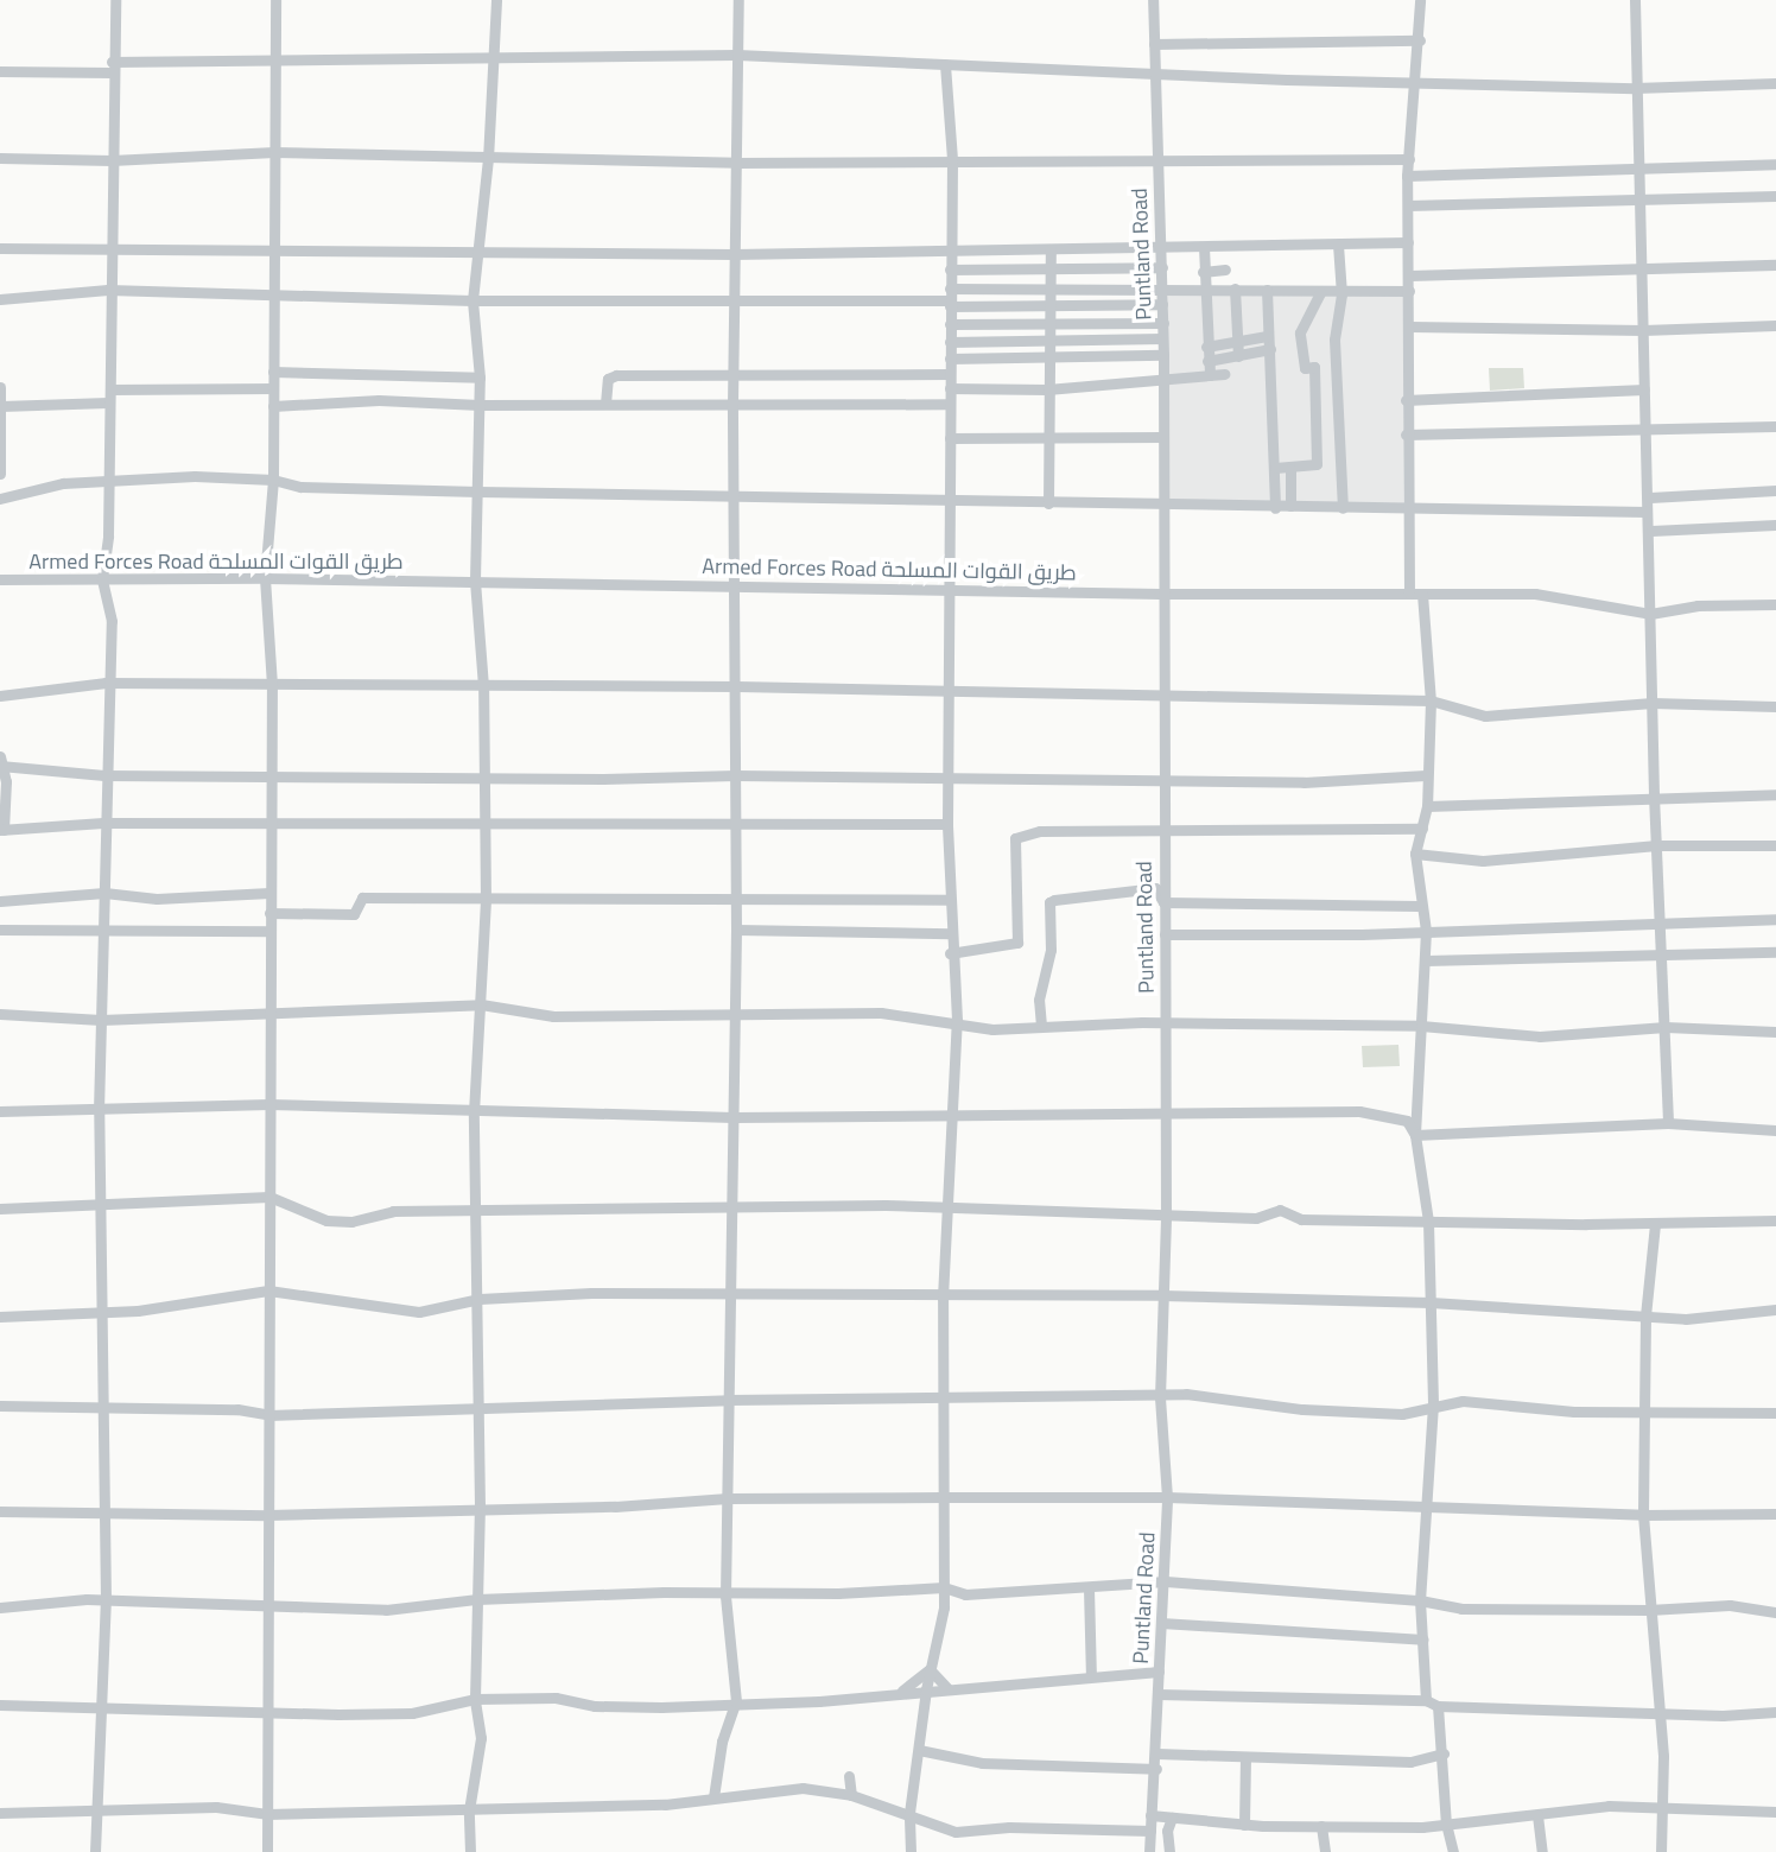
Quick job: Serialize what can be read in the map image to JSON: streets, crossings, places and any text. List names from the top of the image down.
{
  "streets": {
    "street": ["Puntland Road", "Armed Forces Road طريق القوات المسلحة"]
  },
  "crossings": [
    ["Puntland Road", "Armed Forces Road طريق القوات المسلحة"]
  ]
}
